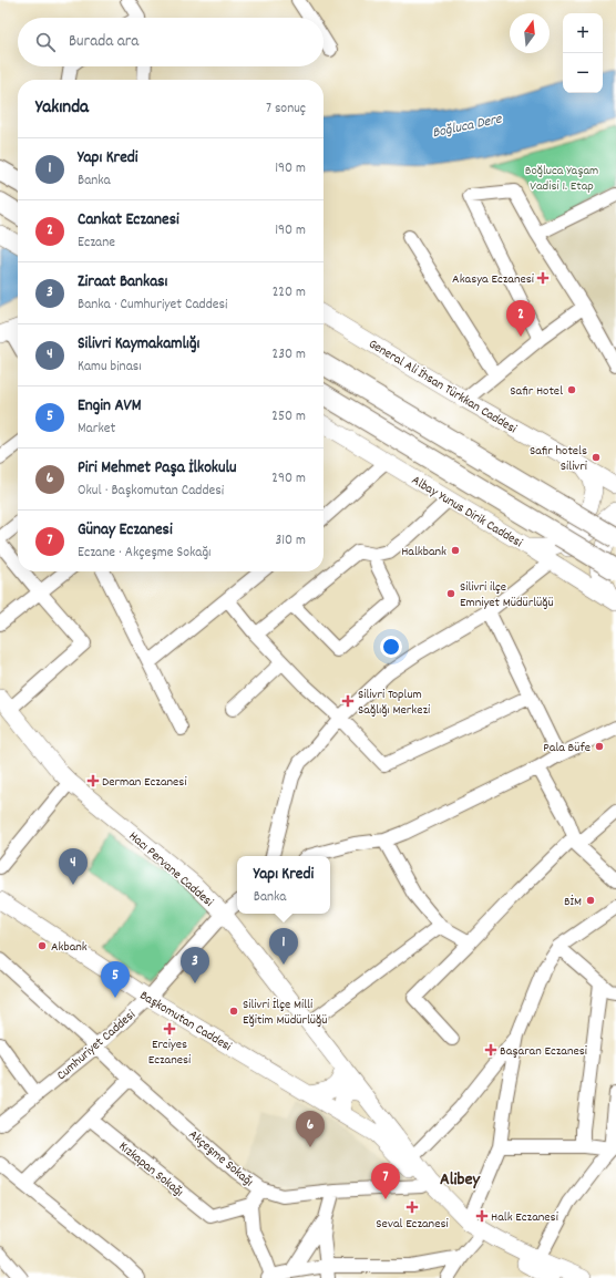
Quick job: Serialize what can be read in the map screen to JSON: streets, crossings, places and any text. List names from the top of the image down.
{
  "streets": {
    "main road": [
      "General Ali İhsan Türkkan Caddesi",
      "Albay Yunus Dirik Caddesi",
      "Hacı Pervane Caddesi",
      "Başkomutan Caddesi"
    ],
    "street": ["Cumhuriyet Caddesi", "Akçeşme Sokağı", "Kızkapan Sokağı"]
  },
  "crossings": [
    ["Hacı Pervane Caddesi", "Başkomutan Caddesi"],
    ["Hacı Pervane Caddesi", "Cumhuriyet Caddesi"],
    ["Hacı Pervane Caddesi", "Akçeşme Sokağı"],
    ["Başkomutan Caddesi", "Cumhuriyet Caddesi"],
    ["Başkomutan Caddesi", "Akçeşme Sokağı"],
    ["Cumhuriyet Caddesi", "Akçeşme Sokağı"]
  ],
  "districts": ["Alibey"],
  "water": ["Boğluca Dere"],
  "parks": ["Boğluca Yaşam Vadisi 1. Etap"],
  "places": {
    "health": [
      "Akasya Eczanesi",
      "Silivri Toplum Sağlığı Merkezi",
      "Derman Eczanesi",
      "Erciyes Eczanesi",
      "Başaran Eczanesi",
      "Seval Eczanesi",
      "Halk Eczanesi"
    ],
    "other": [
      "Safir Hotel",
      "Safir hotels Silivri",
      "Halkbank",
      "Silivri ilçe Emniyet Müdürlüğü",
      "Pala Büfe",
      "BİM",
      "Akbank",
      "Silivri İlçe Milli Eğitim Müdürlüğü"
    ]
  },
  "north": "top",
  "page": {
    "map_buttons": ["+", "−"],
    "search": "Burada ara",
    "heading": ["Yakında", "7 sonuç"],
    "list": [
      {
        "mark": "1",
        "name": "Yapı Kredi",
        "note": "Banka",
        "value": "190 m"
      },
      {
        "mark": "2",
        "name": "Cankat Eczanesi",
        "note": "Eczane",
        "value": "190 m"
      },
      {
        "mark": "3",
        "name": "Ziraat Bankası",
        "note": "Banka · Cumhuriyet Caddesi",
        "value": "220 m"
      },
      {
        "mark": "4",
        "name": "Silivri Kaymakamlığı",
        "note": "Kamu binası",
        "value": "230 m"
      },
      {
        "mark": "5",
        "name": "Engin AVM",
        "note": "Market",
        "value": "250 m"
      },
      {
        "mark": "6",
        "name": "Piri Mehmet Paşa İlkokulu",
        "note": "Okul · Başkomutan Caddesi",
        "value": "290 m"
      },
      {
        "mark": "7",
        "name": "Günay Eczanesi",
        "note": "Eczane · Akçeşme Sokağı",
        "value": "310 m"
      }
    ],
    "pins": [
      "2",
      "4",
      "1",
      "3",
      "5",
      "6",
      "7"
    ],
    "popup": ["Yapı Kredi", "Banka"]
  }
}
